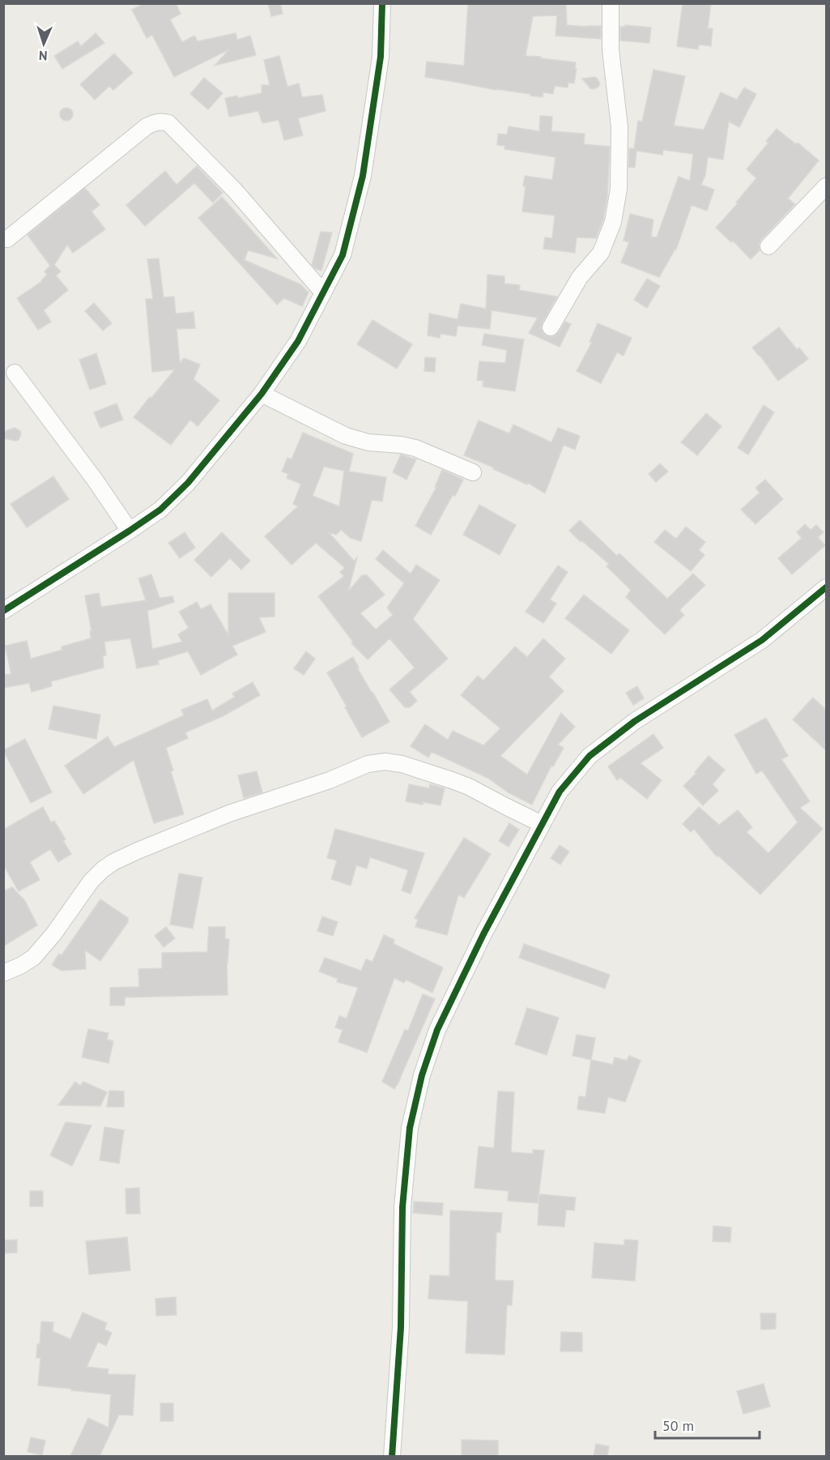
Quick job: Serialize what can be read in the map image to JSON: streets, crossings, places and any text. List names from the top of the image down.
{
  "scale_bar": "50 m",
  "north": "bottom"
}
